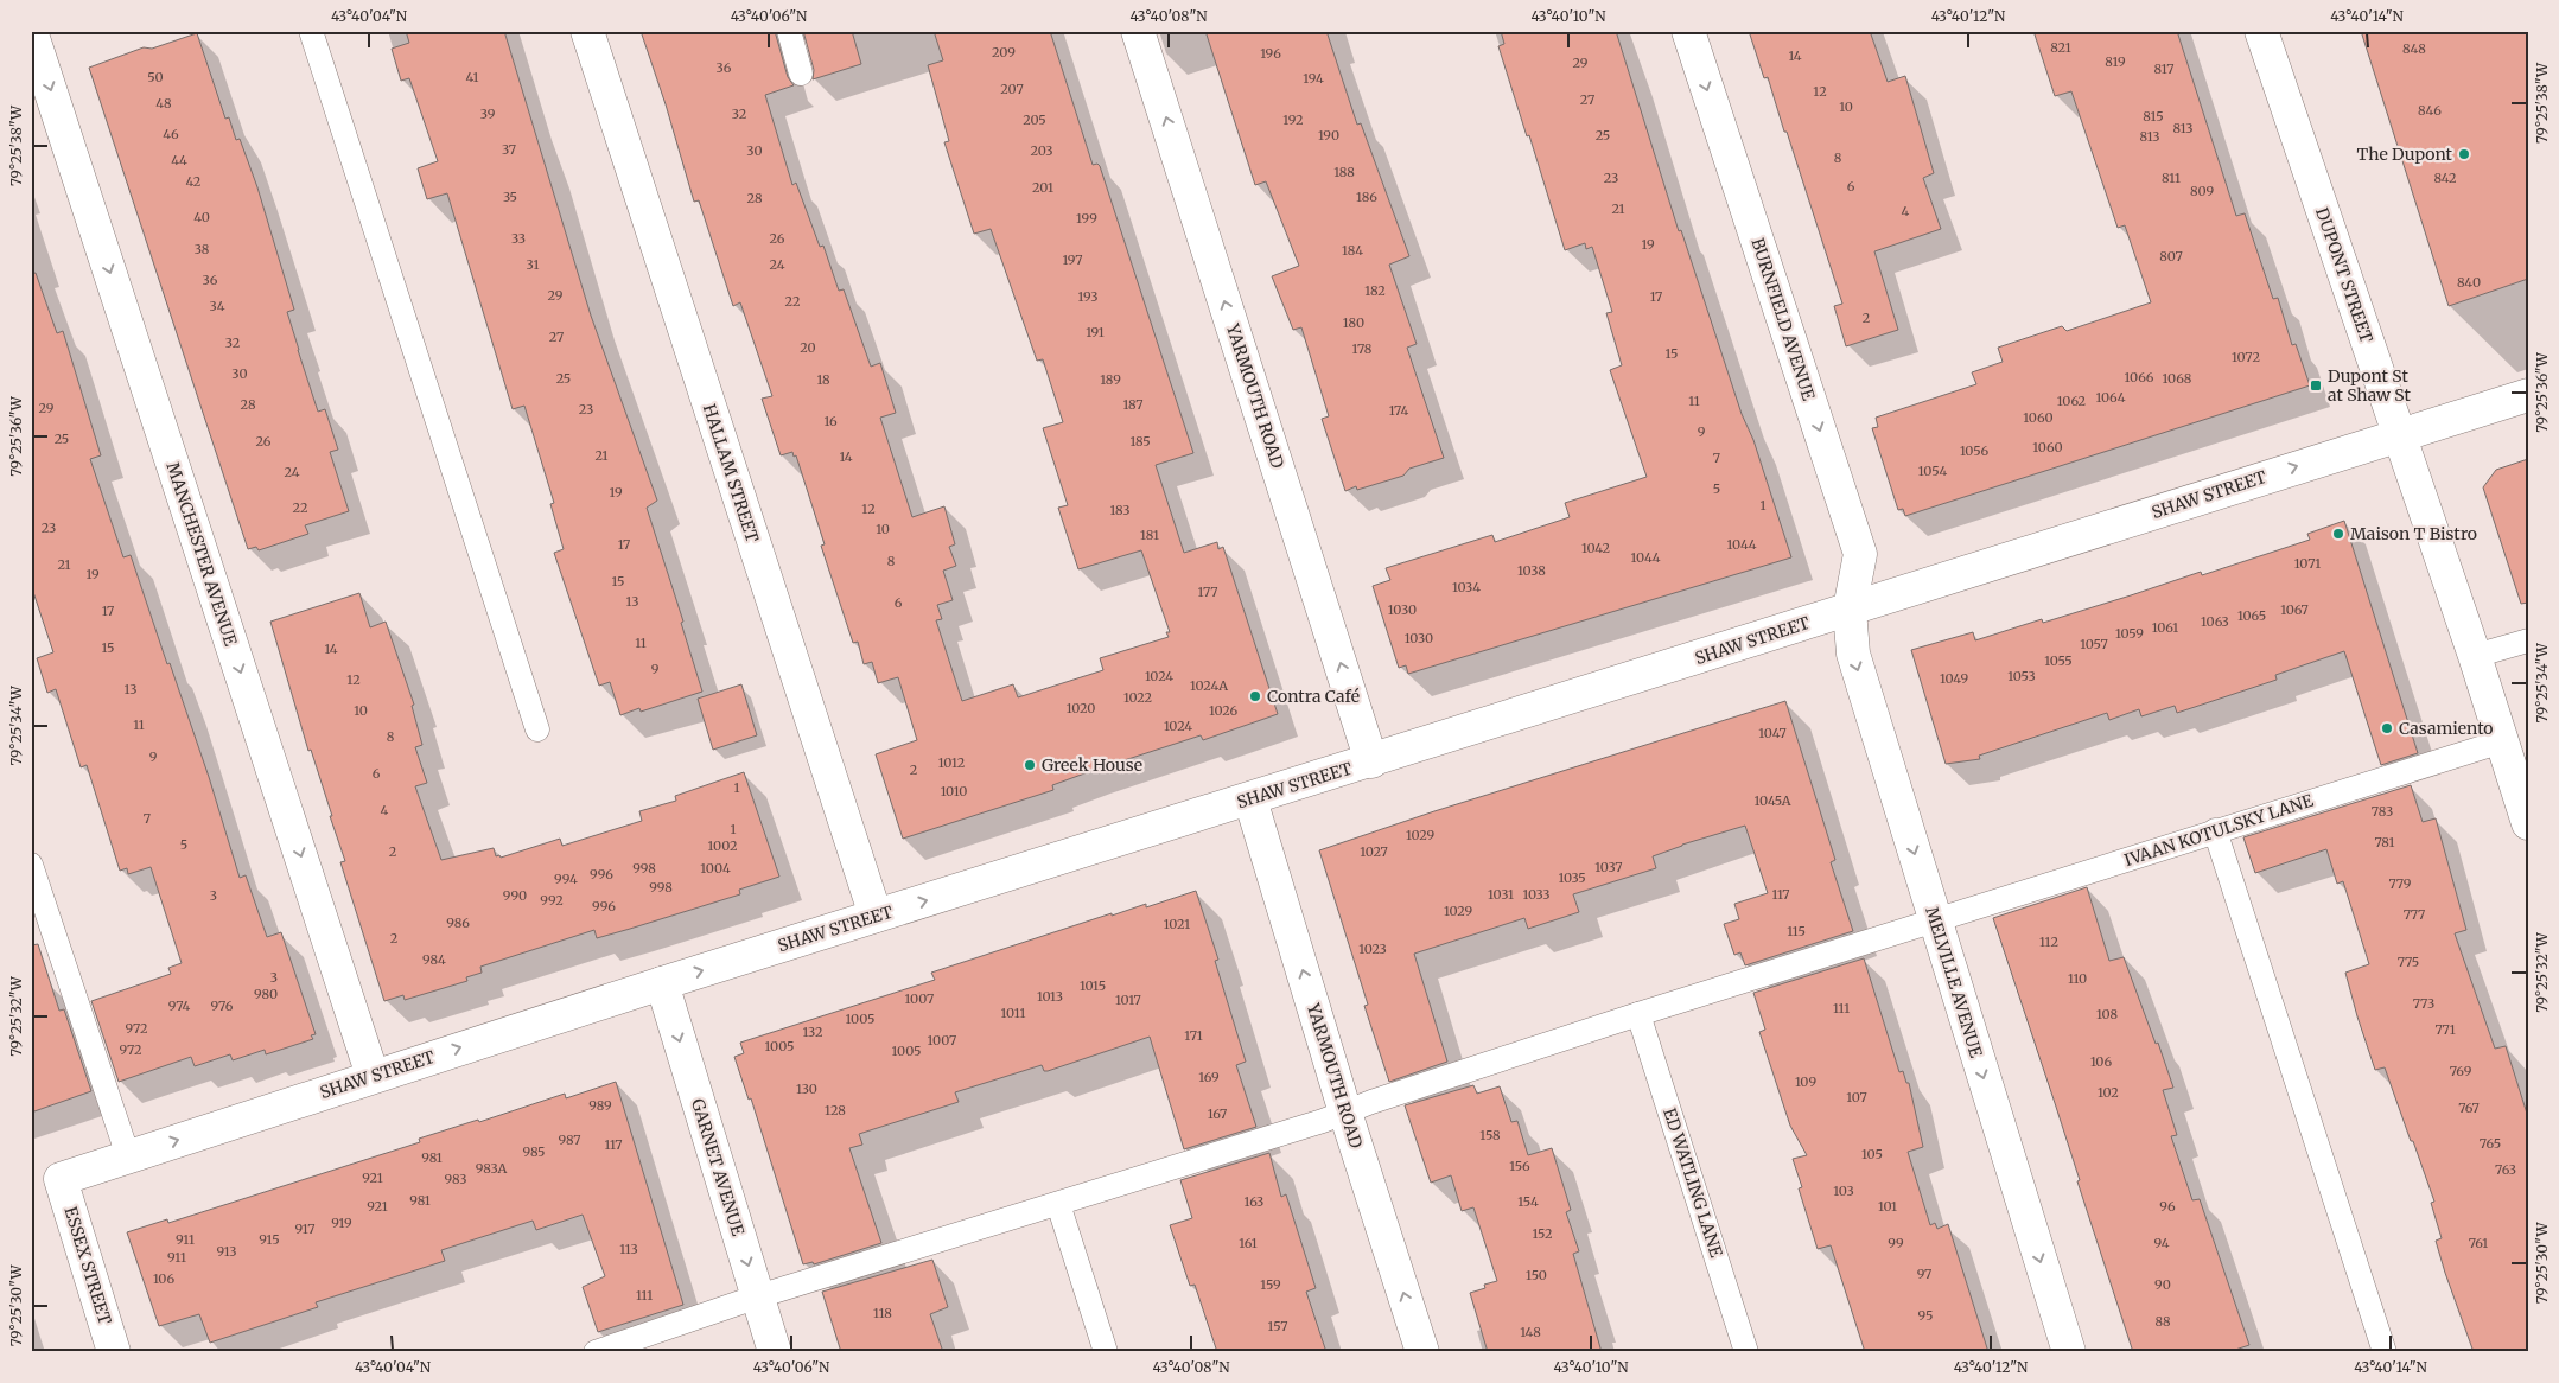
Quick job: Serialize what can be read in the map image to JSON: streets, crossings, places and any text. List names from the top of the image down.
{
  "streets": {
    "street": [
      "DUPONT STREET",
      "BURNFIELD AVENUE",
      "YARMOUTH ROAD",
      "HALLAM STREET",
      "SHAW STREET",
      "MANCHESTER AVENUE",
      "MELVILLE AVENUE",
      "GARNET AVENUE",
      "ESSEX STREET"
    ],
    "lane": ["IVAAN KOTULSKY LANE", "ED WATLING LANE"]
  },
  "crossings": [
    ["DUPONT STREET", "SHAW STREET"],
    ["DUPONT STREET", "IVAAN KOTULSKY LANE"],
    ["BURNFIELD AVENUE", "SHAW STREET"],
    ["BURNFIELD AVENUE", "MELVILLE AVENUE"],
    ["YARMOUTH ROAD", "SHAW STREET"],
    ["YARMOUTH ROAD", "IVAAN KOTULSKY LANE"],
    ["HALLAM STREET", "SHAW STREET"],
    ["SHAW STREET", "MANCHESTER AVENUE"],
    ["SHAW STREET", "MELVILLE AVENUE"],
    ["SHAW STREET", "GARNET AVENUE"],
    ["SHAW STREET", "ESSEX STREET"],
    ["IVAAN KOTULSKY LANE", "MELVILLE AVENUE"],
    ["IVAAN KOTULSKY LANE", "GARNET AVENUE"],
    ["IVAAN KOTULSKY LANE", "ED WATLING LANE"]
  ],
  "one_way": [
    "BURNFIELD AVENUE",
    "YARMOUTH ROAD",
    "SHAW STREET",
    "MANCHESTER AVENUE",
    "MELVILLE AVENUE",
    "GARNET AVENUE"
  ],
  "places": {
    "other": [
      "The Dupont",
      "Maison T Bistro",
      "Contra Café",
      "Casamiento",
      "Greek House"
    ],
    "transit": ["Dupont St at Shaw St"]
  },
  "house_numbers": [
    "821",
    "848",
    "209",
    "196",
    "14",
    "819",
    "29",
    "36",
    "817",
    "50",
    "41",
    "194",
    "207",
    "12",
    "27",
    "48",
    "10",
    "846",
    "39",
    "32",
    "815",
    "205",
    "192",
    "813",
    "46",
    "190",
    "25",
    "813",
    "37",
    "30",
    "203",
    "8",
    "44",
    "188",
    "23",
    "811",
    "842",
    "42",
    "6",
    "201",
    "809",
    "35",
    "186",
    "28",
    "21",
    "4",
    "40",
    "199",
    "33",
    "26",
    "19",
    "38",
    "184",
    "807",
    "197",
    "31",
    "24",
    "36",
    "840",
    "182",
    "29",
    "193",
    "17",
    "22",
    "34",
    "2",
    "180",
    "191",
    "27",
    "32",
    "20",
    "178",
    "15",
    "1072",
    "30",
    "1066",
    "25",
    "1068",
    "18",
    "189",
    "1064",
    "11",
    "1062",
    "28",
    "187",
    "29",
    "23",
    "174",
    "1060",
    "16",
    "9",
    "25",
    "26",
    "185",
    "1060",
    "1056",
    "21",
    "14",
    "7",
    "1054",
    "24",
    "5",
    "19",
    "1",
    "22",
    "12",
    "183",
    "23",
    "10",
    "181",
    "17",
    "1044",
    "1042",
    "1044",
    "8",
    "1071",
    "21",
    "1038",
    "19",
    "15",
    "1034",
    "177",
    "13",
    "6",
    "1030",
    "1067",
    "17",
    "1065",
    "1063",
    "1061",
    "1059",
    "1030",
    "11",
    "1057",
    "15",
    "14",
    "1055",
    "9",
    "1024",
    "1053",
    "1049",
    "12",
    "1024A",
    "13",
    "1022",
    "1020",
    "10",
    "1026",
    "11",
    "1024",
    "1047",
    "8",
    "9",
    "1012",
    "2",
    "6",
    "1",
    "1010",
    "1045A",
    "4",
    "783",
    "7",
    "1",
    "1029",
    "781",
    "5",
    "1002",
    "2",
    "1027",
    "1037",
    "998",
    "1004",
    "996",
    "1035",
    "994",
    "779",
    "998",
    "1031",
    "1033",
    "117",
    "3",
    "990",
    "992",
    "996",
    "1029",
    "777",
    "986",
    "1021",
    "115",
    "2",
    "112",
    "1023",
    "984",
    "775",
    "3",
    "110",
    "1015",
    "980",
    "1013",
    "1007",
    "1017",
    "773",
    "974",
    "976",
    "111",
    "1011",
    "108",
    "1005",
    "972",
    "771",
    "132",
    "171",
    "1007",
    "1005",
    "972",
    "1005",
    "106",
    "769",
    "169",
    "109",
    "130",
    "102",
    "107",
    "989",
    "767",
    "128",
    "167",
    "158",
    "987",
    "765",
    "117",
    "985",
    "105",
    "981",
    "156",
    "983A",
    "763",
    "921",
    "983",
    "103",
    "981",
    "163",
    "154",
    "921",
    "101",
    "96",
    "919",
    "917",
    "152",
    "911",
    "915",
    "161",
    "99",
    "94",
    "761",
    "113",
    "913",
    "911",
    "97",
    "150",
    "106",
    "159",
    "90",
    "111",
    "118",
    "95",
    "88",
    "157",
    "148"
  ],
  "coordinates": [
    "43°40'04\"N",
    "43°40'06\"N",
    "43°40'08\"N",
    "43°40'10\"N",
    "43°40'12\"N",
    "43°40'14\"N",
    "79°25'38\"W",
    "79°25'36\"W",
    "79°25'34\"W",
    "79°25'32\"W",
    "79°25'30\"W"
  ]
}
